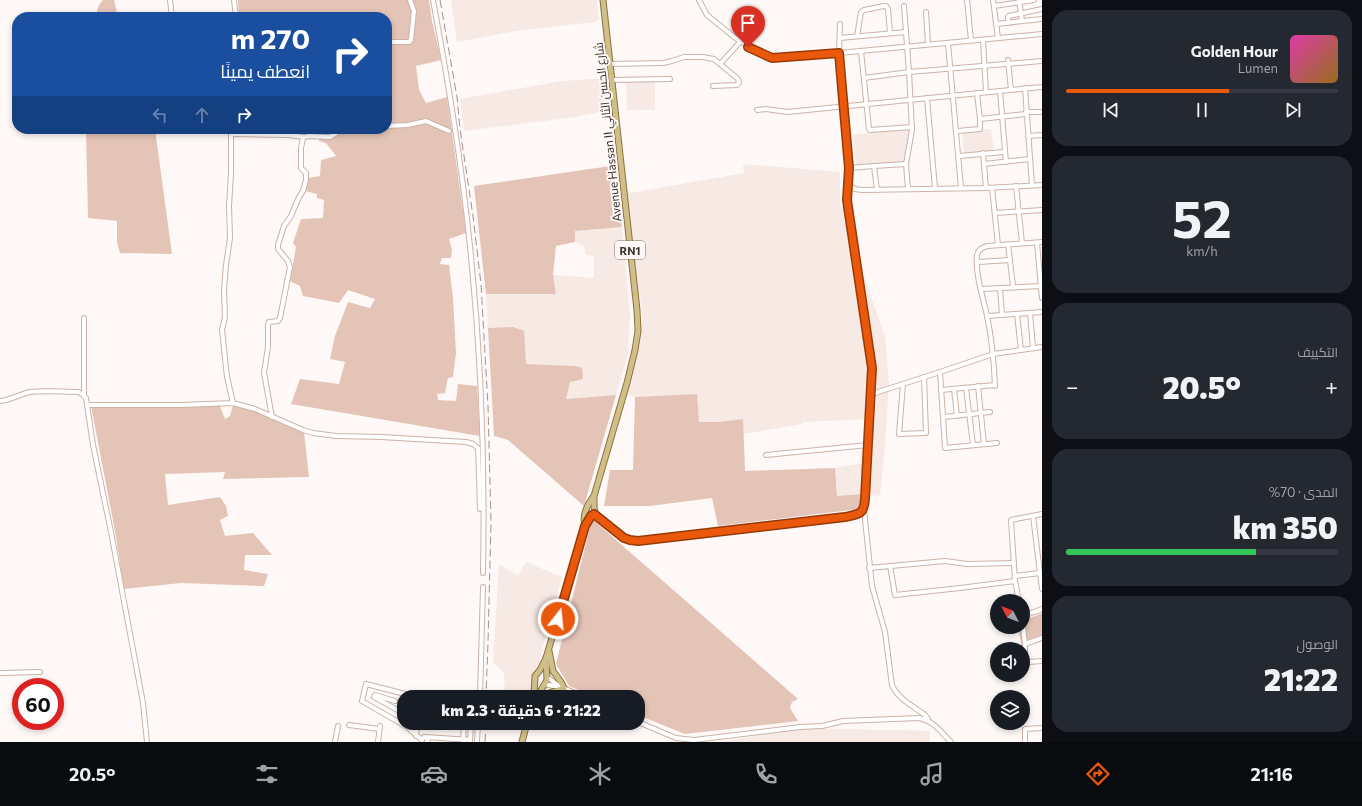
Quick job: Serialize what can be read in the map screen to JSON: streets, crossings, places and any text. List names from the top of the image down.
{
  "streets": {
    "main road": ["Avenue Hassan II شارع الحسن الثاني", "RN1"]
  },
  "north": "top left",
  "page": {
    "turn": ["270 m", "انعطف يمينًا"],
    "song": ["Golden Hour", "Lumen"],
    "tile": [
      ["52", "km/h"],
      "التكييف",
      ["المدى · 70%", "350 km"],
      ["الوصول", "21:22"]
    ],
    "heat": ["−", "20.5°", "+"],
    "limit": "60",
    "trip": "21:22 · 6 دقيقة · 2.3 km",
    "tabs": ["21:16", "20.5°"]
  }
}
